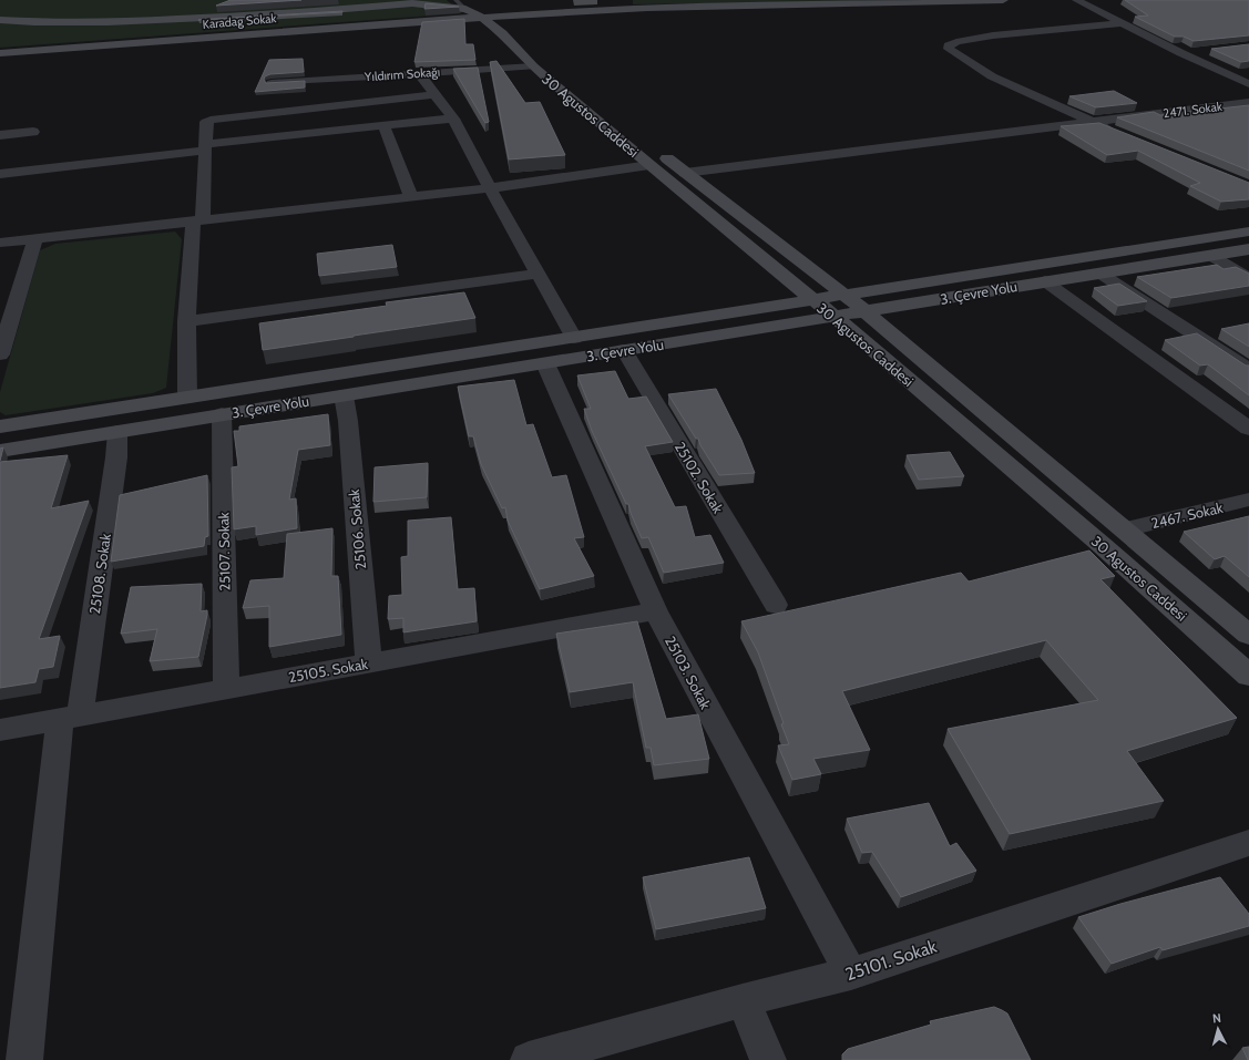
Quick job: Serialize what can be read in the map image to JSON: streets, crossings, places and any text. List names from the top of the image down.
{
  "streets": {
    "main road": ["Karadag Sokak", "30 Agustos Caddesi", "3. Çevre Yolu"],
    "street": [
      "Yıldırım Sokağı",
      "2471. Sokak",
      "25102. Sokak",
      "2467. Sokak",
      "25106. Sokak",
      "25107. Sokak",
      "25108. Sokak",
      "25105. Sokak",
      "25103. Sokak",
      "25101. Sokak"
    ]
  },
  "crossings": [
    ["Karadag Sokak", "30 Agustos Caddesi"],
    ["Yıldırım Sokağı", "30 Agustos Caddesi"],
    ["2471. Sokak", "30 Agustos Caddesi"],
    ["30 Agustos Caddesi", "3. Çevre Yolu"],
    ["30 Agustos Caddesi", "2467. Sokak"],
    ["3. Çevre Yolu", "25102. Sokak"],
    ["3. Çevre Yolu", "25106. Sokak"],
    ["3. Çevre Yolu", "25107. Sokak"],
    ["3. Çevre Yolu", "25108. Sokak"],
    ["3. Çevre Yolu", "25103. Sokak"],
    ["25106. Sokak", "25105. Sokak"],
    ["25107. Sokak", "25105. Sokak"],
    ["25108. Sokak", "25105. Sokak"],
    ["25105. Sokak", "25103. Sokak"],
    ["25103. Sokak", "25101. Sokak"]
  ],
  "north": "top"
}
